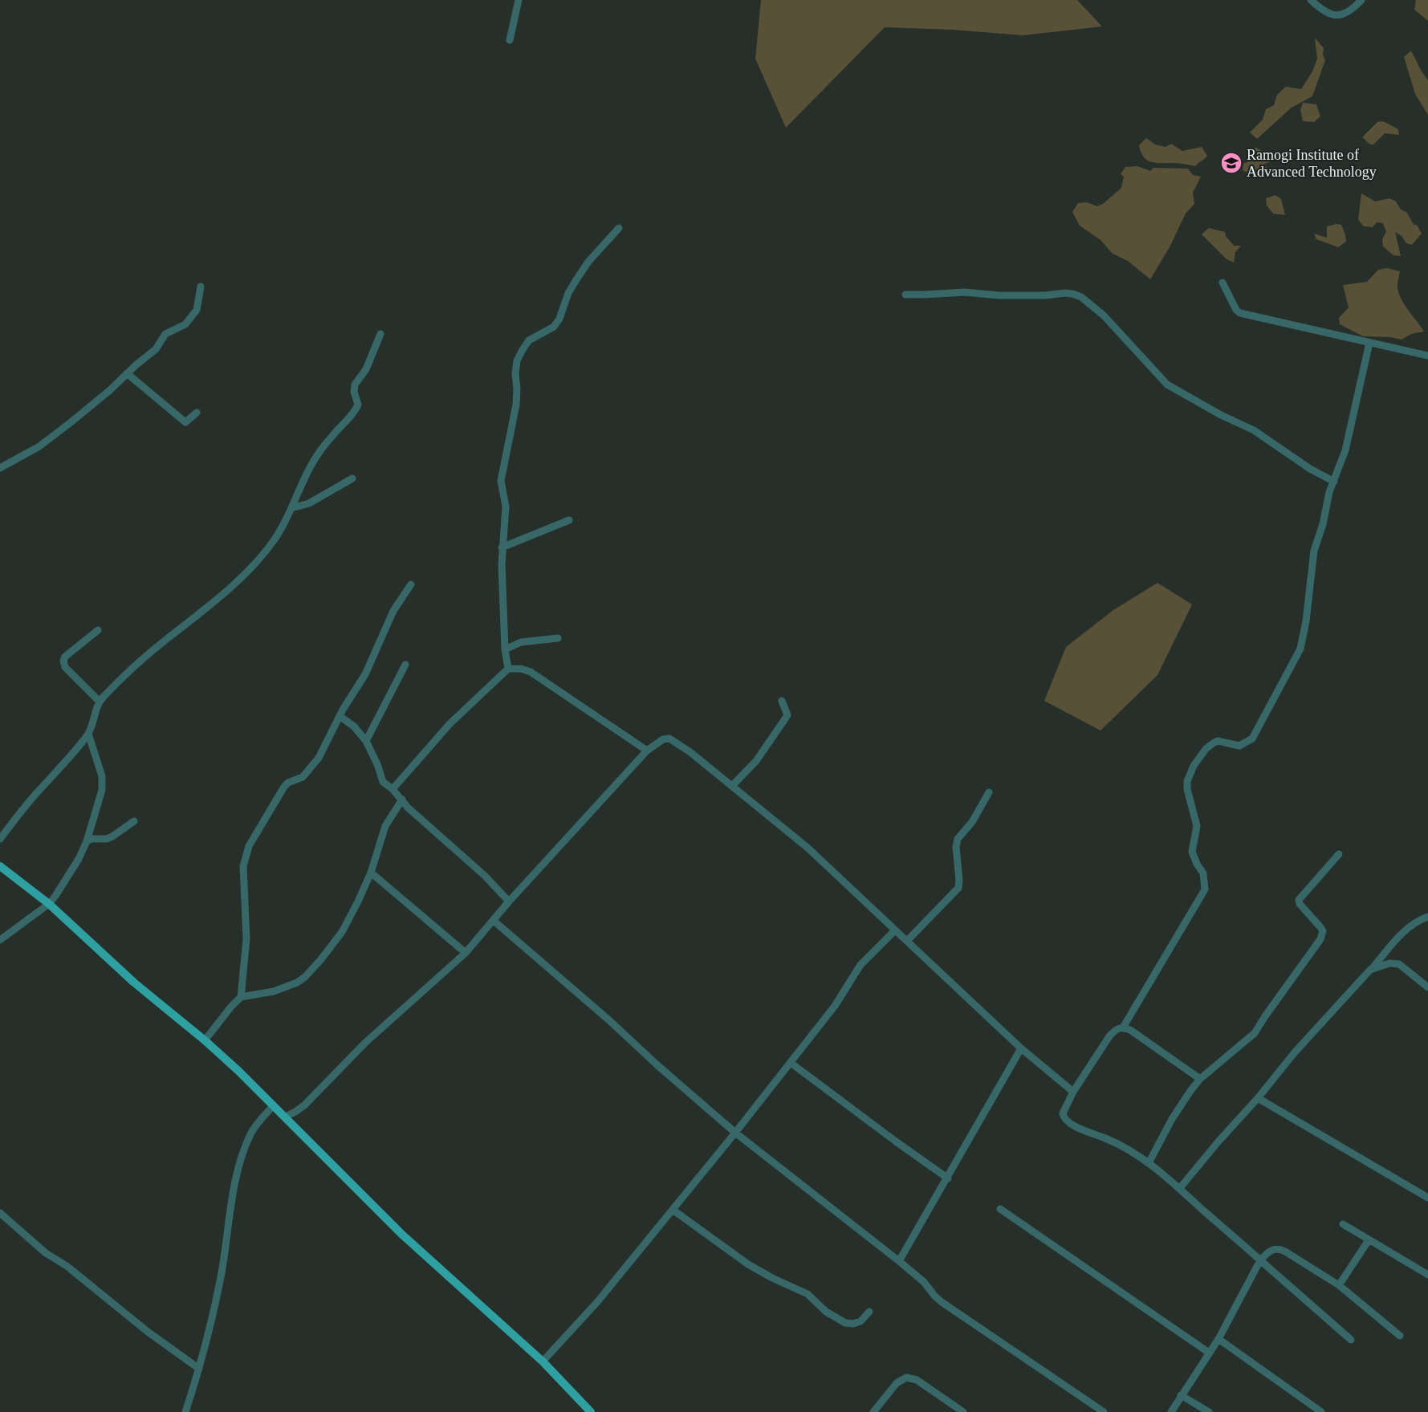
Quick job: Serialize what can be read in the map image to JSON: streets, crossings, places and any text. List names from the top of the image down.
{
  "places": {
    "school or university": ["Ramogi Institute of Advanced Technology"]
  }
}
